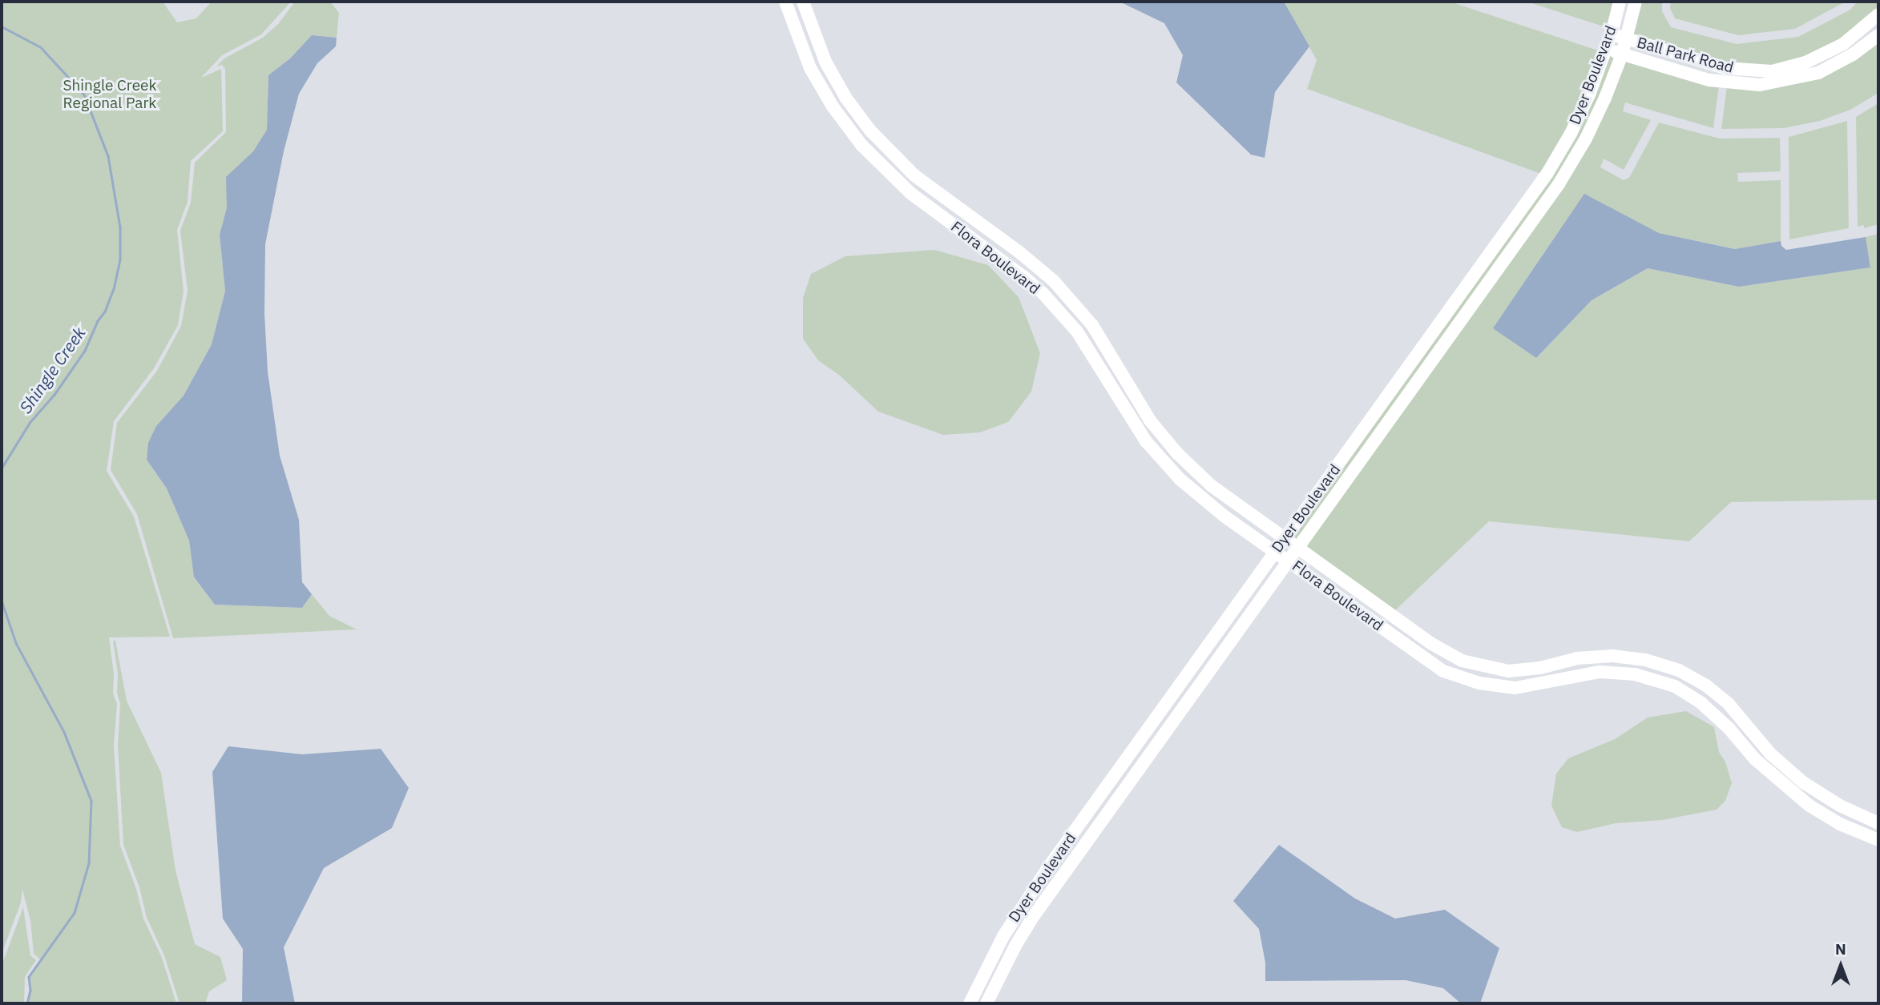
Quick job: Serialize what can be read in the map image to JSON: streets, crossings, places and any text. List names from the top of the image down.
{
  "streets": {
    "street": ["Ball Park Road", "Dyer Boulevard", "Flora Boulevard"]
  },
  "crossings": [
    ["Ball Park Road", "Dyer Boulevard"],
    ["Dyer Boulevard", "Flora Boulevard"]
  ],
  "water": ["Shingle Creek"],
  "parks": ["Shingle Creek Regional Park"],
  "north": "top"
}
